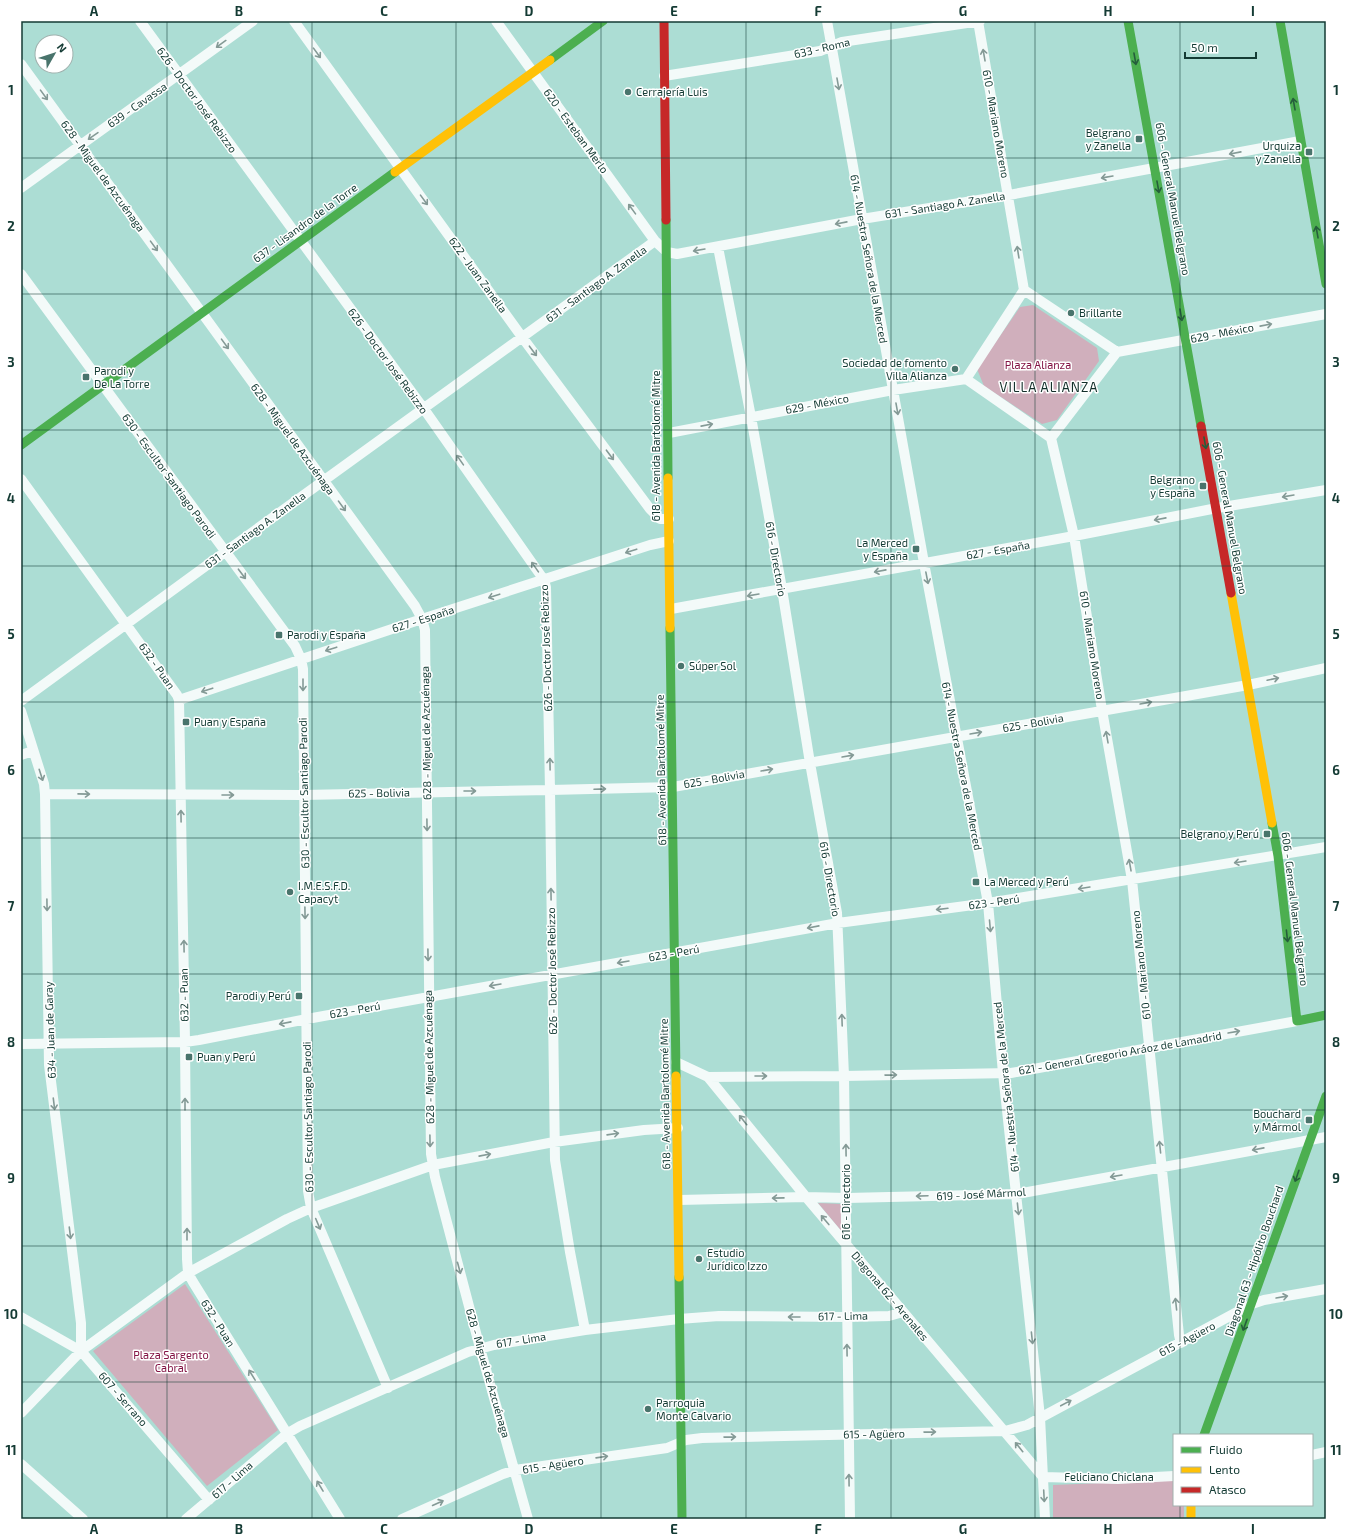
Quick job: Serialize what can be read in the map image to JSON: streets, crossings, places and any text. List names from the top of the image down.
{
  "streets": {
    "street": [
      "633 - Roma",
      "626 - Doctor José Rebizzo",
      "639 - Cavassa",
      "610 - Mariano Moreno",
      "620 - Esteban Merlo",
      "628 - Miguel de Azcuénaga",
      "606 - General Manuel Belgrano",
      "631 - Santiago A. Zanella",
      "637 - Lisandro de la Torre",
      "614 - Nuestra Señora de la Merced",
      "622 - Juan Zanella",
      "629 - México",
      "618 - Avenida Bartolomé Mitre",
      "630 - Escultor Santiago Parodi",
      "627 - España",
      "616 - Directorio",
      "632 - Puan",
      "625 - Bolivia",
      "623 - Perú",
      "634 - Juan de Garay",
      "621 - General Gregorio Aráoz de Lamadrid",
      "619 - José Mármol",
      "Diagonal 63 - Hipólito Bouchard",
      "Diagonal 62 - Arenales",
      "617 - Lima",
      "615 - Agüero",
      "607 - Serrano",
      "Feliciano Chiclana"
    ]
  },
  "crossings": [
    ["633 - Roma", "610 - Mariano Moreno"],
    ["633 - Roma", "614 - Nuestra Señora de la Merced"],
    ["633 - Roma", "618 - Avenida Bartolomé Mitre"],
    ["626 - Doctor José Rebizzo", "639 - Cavassa"],
    ["626 - Doctor José Rebizzo", "631 - Santiago A. Zanella"],
    ["626 - Doctor José Rebizzo", "637 - Lisandro de la Torre"],
    ["626 - Doctor José Rebizzo", "627 - España"],
    ["626 - Doctor José Rebizzo", "625 - Bolivia"],
    ["626 - Doctor José Rebizzo", "623 - Perú"],
    ["626 - Doctor José Rebizzo", "617 - Lima"],
    ["639 - Cavassa", "628 - Miguel de Azcuénaga"],
    ["610 - Mariano Moreno", "631 - Santiago A. Zanella"],
    ["610 - Mariano Moreno", "627 - España"],
    ["610 - Mariano Moreno", "625 - Bolivia"],
    ["610 - Mariano Moreno", "623 - Perú"],
    ["610 - Mariano Moreno", "621 - General Gregorio Aráoz de Lamadrid"],
    ["610 - Mariano Moreno", "619 - José Mármol"],
    ["610 - Mariano Moreno", "615 - Agüero"],
    ["620 - Esteban Merlo", "631 - Santiago A. Zanella"],
    ["620 - Esteban Merlo", "637 - Lisandro de la Torre"],
    ["628 - Miguel de Azcuénaga", "631 - Santiago A. Zanella"],
    ["628 - Miguel de Azcuénaga", "637 - Lisandro de la Torre"],
    ["628 - Miguel de Azcuénaga", "627 - España"],
    ["628 - Miguel de Azcuénaga", "625 - Bolivia"],
    ["628 - Miguel de Azcuénaga", "623 - Perú"],
    ["628 - Miguel de Azcuénaga", "617 - Lima"],
    ["628 - Miguel de Azcuénaga", "615 - Agüero"],
    ["606 - General Manuel Belgrano", "631 - Santiago A. Zanella"],
    ["606 - General Manuel Belgrano", "629 - México"],
    ["606 - General Manuel Belgrano", "627 - España"],
    ["606 - General Manuel Belgrano", "625 - Bolivia"],
    ["606 - General Manuel Belgrano", "623 - Perú"],
    ["606 - General Manuel Belgrano", "621 - General Gregorio Aráoz de Lamadrid"],
    ["631 - Santiago A. Zanella", "614 - Nuestra Señora de la Merced"],
    ["631 - Santiago A. Zanella", "622 - Juan Zanella"],
    ["631 - Santiago A. Zanella", "618 - Avenida Bartolomé Mitre"],
    ["631 - Santiago A. Zanella", "630 - Escultor Santiago Parodi"],
    ["631 - Santiago A. Zanella", "616 - Directorio"],
    ["631 - Santiago A. Zanella", "632 - Puan"],
    ["637 - Lisandro de la Torre", "622 - Juan Zanella"],
    ["637 - Lisandro de la Torre", "630 - Escultor Santiago Parodi"],
    ["614 - Nuestra Señora de la Merced", "629 - México"],
    ["614 - Nuestra Señora de la Merced", "627 - España"],
    ["614 - Nuestra Señora de la Merced", "625 - Bolivia"],
    ["614 - Nuestra Señora de la Merced", "623 - Perú"],
    ["614 - Nuestra Señora de la Merced", "621 - General Gregorio Aráoz de Lamadrid"],
    ["614 - Nuestra Señora de la Merced", "619 - José Mármol"],
    ["614 - Nuestra Señora de la Merced", "Diagonal 62 - Arenales"],
    ["614 - Nuestra Señora de la Merced", "615 - Agüero"],
    ["614 - Nuestra Señora de la Merced", "Feliciano Chiclana"],
    ["622 - Juan Zanella", "618 - Avenida Bartolomé Mitre"],
    ["629 - México", "618 - Avenida Bartolomé Mitre"],
    ["629 - México", "616 - Directorio"],
    ["618 - Avenida Bartolomé Mitre", "627 - España"],
    ["618 - Avenida Bartolomé Mitre", "625 - Bolivia"],
    ["618 - Avenida Bartolomé Mitre", "623 - Perú"],
    ["618 - Avenida Bartolomé Mitre", "621 - General Gregorio Aráoz de Lamadrid"],
    ["618 - Avenida Bartolomé Mitre", "619 - José Mármol"],
    ["618 - Avenida Bartolomé Mitre", "617 - Lima"],
    ["618 - Avenida Bartolomé Mitre", "615 - Agüero"],
    ["630 - Escultor Santiago Parodi", "627 - España"],
    ["630 - Escultor Santiago Parodi", "625 - Bolivia"],
    ["630 - Escultor Santiago Parodi", "623 - Perú"],
    ["630 - Escultor Santiago Parodi", "617 - Lima"],
    ["627 - España", "616 - Directorio"],
    ["627 - España", "632 - Puan"],
    ["616 - Directorio", "625 - Bolivia"],
    ["616 - Directorio", "623 - Perú"],
    ["616 - Directorio", "621 - General Gregorio Aráoz de Lamadrid"],
    ["616 - Directorio", "619 - José Mármol"],
    ["616 - Directorio", "Diagonal 62 - Arenales"],
    ["616 - Directorio", "617 - Lima"],
    ["616 - Directorio", "615 - Agüero"],
    ["632 - Puan", "625 - Bolivia"],
    ["632 - Puan", "623 - Perú"],
    ["632 - Puan", "617 - Lima"],
    ["625 - Bolivia", "634 - Juan de Garay"],
    ["623 - Perú", "634 - Juan de Garay"],
    ["634 - Juan de Garay", "607 - Serrano"],
    ["621 - General Gregorio Aráoz de Lamadrid", "Diagonal 62 - Arenales"],
    ["619 - José Mármol", "Diagonal 63 - Hipólito Bouchard"],
    ["619 - José Mármol", "Diagonal 62 - Arenales"],
    ["Diagonal 63 - Hipólito Bouchard", "615 - Agüero"],
    ["Diagonal 62 - Arenales", "617 - Lima"],
    ["Diagonal 62 - Arenales", "615 - Agüero"],
    ["Diagonal 62 - Arenales", "Feliciano Chiclana"],
    ["617 - Lima", "607 - Serrano"]
  ],
  "one_way": [
    "626 - Doctor José Rebizzo",
    "639 - Cavassa",
    "610 - Mariano Moreno",
    "620 - Esteban Merlo",
    "628 - Miguel de Azcuénaga",
    "606 - General Manuel Belgrano",
    "614 - Nuestra Señora de la Merced",
    "622 - Juan Zanella",
    "629 - México",
    "630 - Escultor Santiago Parodi",
    "627 - España",
    "616 - Directorio",
    "632 - Puan",
    "625 - Bolivia",
    "623 - Perú",
    "634 - Juan de Garay",
    "621 - General Gregorio Aráoz de Lamadrid",
    "619 - José Mármol",
    "Diagonal 63 - Hipólito Bouchard",
    "Diagonal 62 - Arenales",
    "615 - Agüero"
  ],
  "districts": ["VILLA ALIANZA"],
  "parks": ["Plaza Alianza", "Plaza Sargento Cabral"],
  "places": {
    "other": [
      "Cerrajería Luis",
      "Brillante",
      "Sociedad de fomento Villa Alianza",
      "Súper Sol",
      "I.M.E.S.F.D. Capacyt",
      "Estudio Jurídico Izzo",
      "Parroquia Monte Calvario"
    ],
    "transit": [
      "Belgrano y Zanella",
      "Urquiza y Zanella",
      "Parodi y De La Torre",
      "Belgrano y España",
      "La Merced y España",
      "Parodi y España",
      "Puan y España",
      "Belgrano y Perú",
      "La Merced y Perú",
      "Parodi y Perú",
      "Puan y Perú",
      "Bouchard y Mármol"
    ]
  },
  "legend": ["Fluido", "Lento", "Atasco"],
  "scale_bar": "50 m",
  "north": "top right",
  "grid": {
    "columns": [
      "A",
      "B",
      "C",
      "D",
      "E",
      "F",
      "G",
      "H",
      "I"
    ],
    "rows": [
      "1",
      "2",
      "3",
      "4",
      "5",
      "6",
      "7",
      "8",
      "9",
      "10",
      "11"
    ]
  }
}
